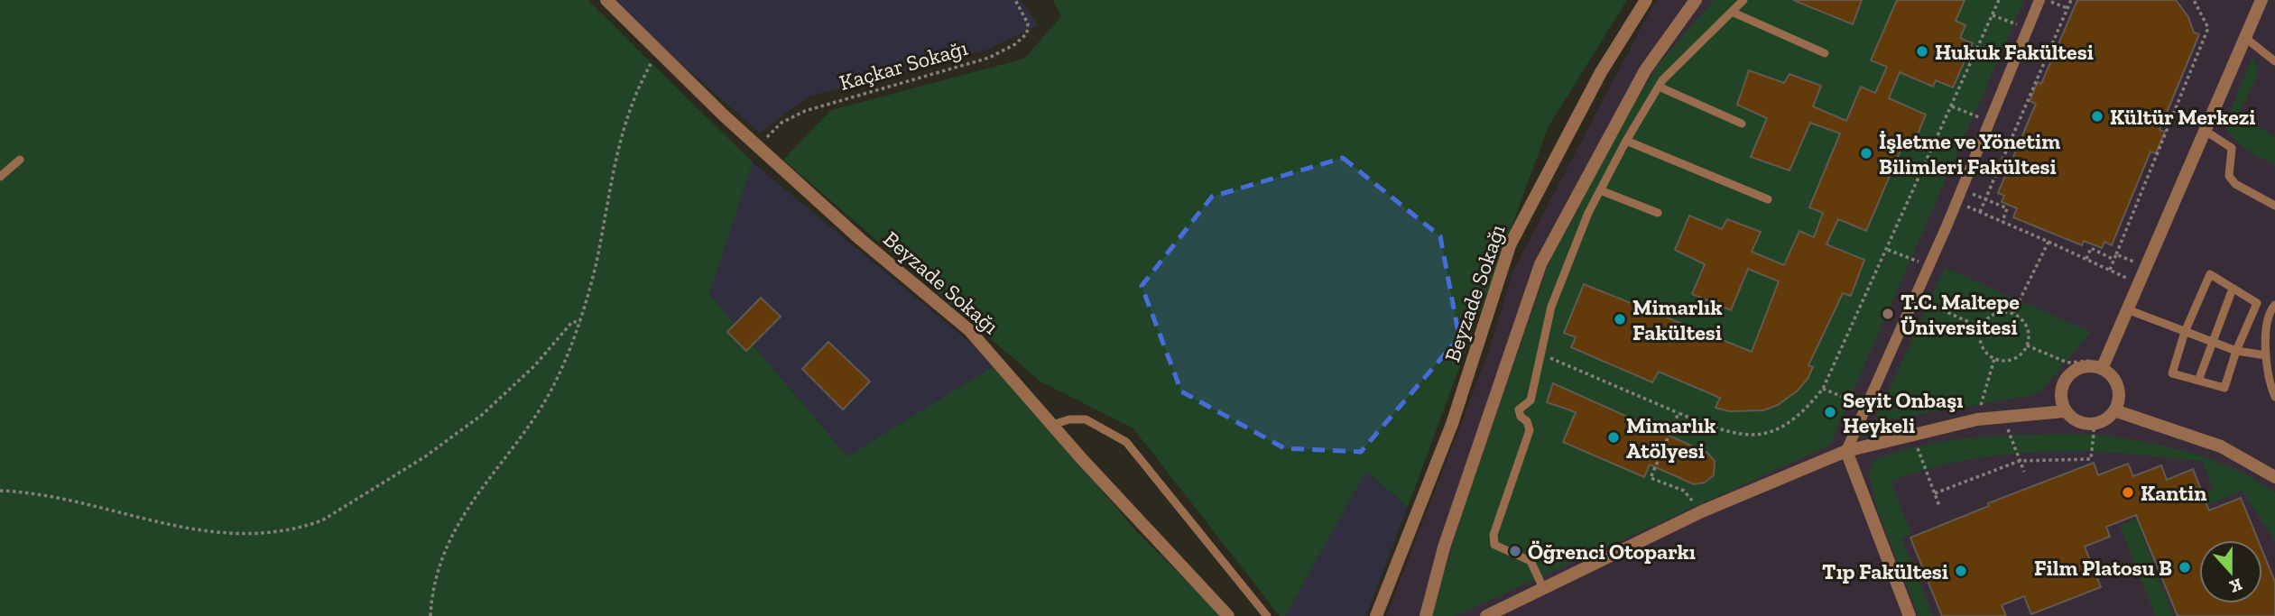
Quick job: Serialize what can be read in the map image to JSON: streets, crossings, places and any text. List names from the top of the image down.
{
  "streets": {
    "street": ["Beyzade Sokağı"],
    "path": ["Kaçkar Sokağı"]
  },
  "crossings": [
    ["Kaçkar Sokağı", "Beyzade Sokağı"]
  ],
  "places": [
    "Hukuk Fakültesi",
    "Kültür Merkezi",
    "İşletme ve Yönetim Bilimleri Fakültesi",
    "T.C. Maltepe Üniversitesi",
    "Mimarlık Fakültesi",
    "Seyit Onbaşı Heykeli",
    "Mimarlık Atölyesi",
    "Kantin",
    "Öğrenci Otoparkı",
    "Film Platosu B",
    "Tıp Fakültesi"
  ],
  "north": "bottom"
}
